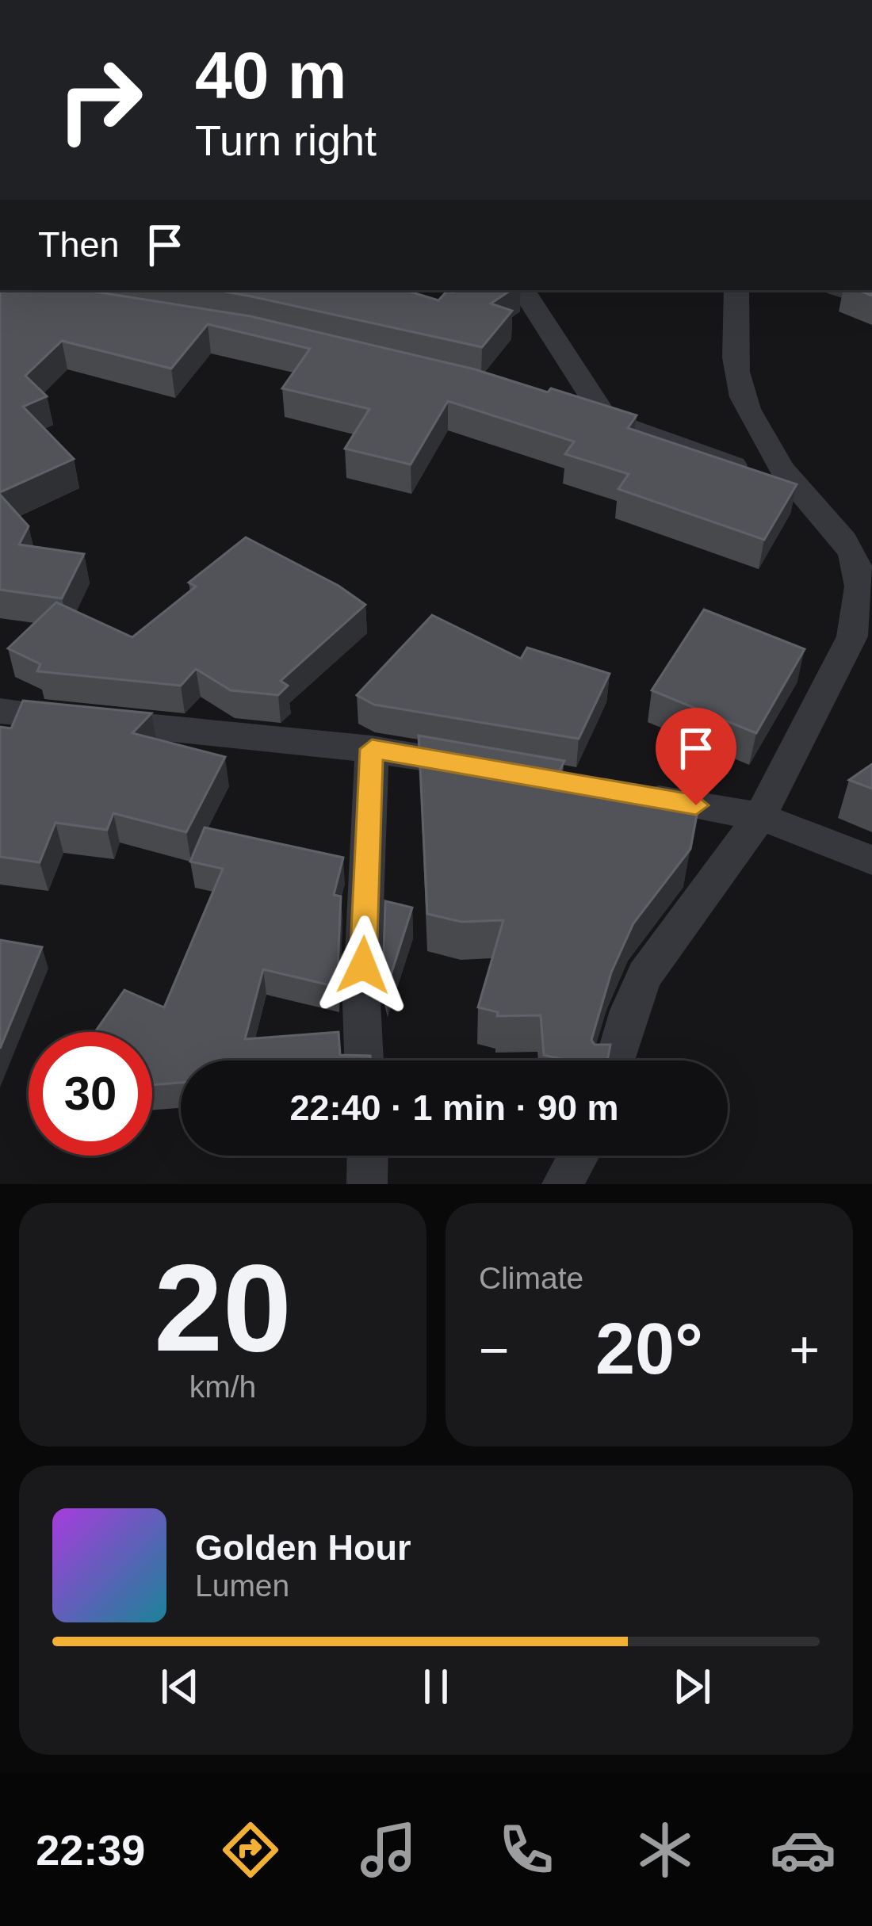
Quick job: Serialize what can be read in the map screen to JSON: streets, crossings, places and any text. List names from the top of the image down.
{
  "page": {
    "turn": ["40 m", "Turn right"],
    "then": "Then",
    "limit": "30",
    "trip": "22:40 · 1 min · 90 m",
    "tile": [
      ["20", "km/h"],
      "Climate"
    ],
    "heat": ["−", "20°", "+"],
    "song": ["Golden Hour", "Lumen"],
    "tabs": "22:39"
  }
}
